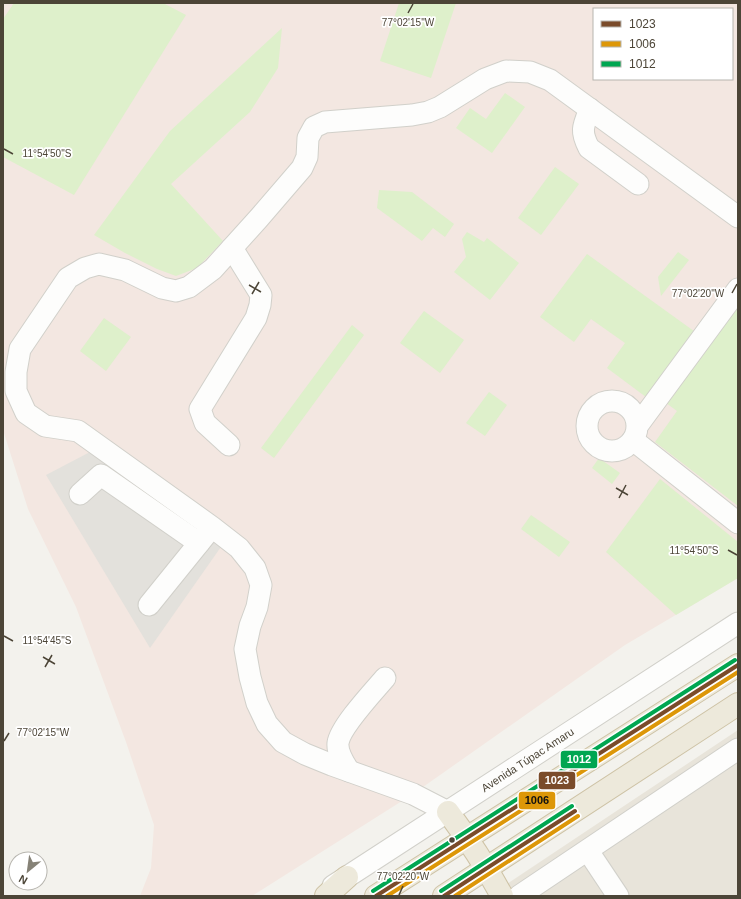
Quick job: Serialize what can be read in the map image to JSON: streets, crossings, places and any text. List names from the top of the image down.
{
  "streets": {
    "street": ["Avenida Túpac Amaru"]
  },
  "lines": ["transit line 1012", "transit line 1023", "transit line 1006"],
  "legend": ["1023", "1006", "1012"],
  "north": "bottom left",
  "coordinates": [
    "77°02'15\"W",
    "11°54'50\"S",
    "77°02'20\"W",
    "11°54'45\"S"
  ]
}
